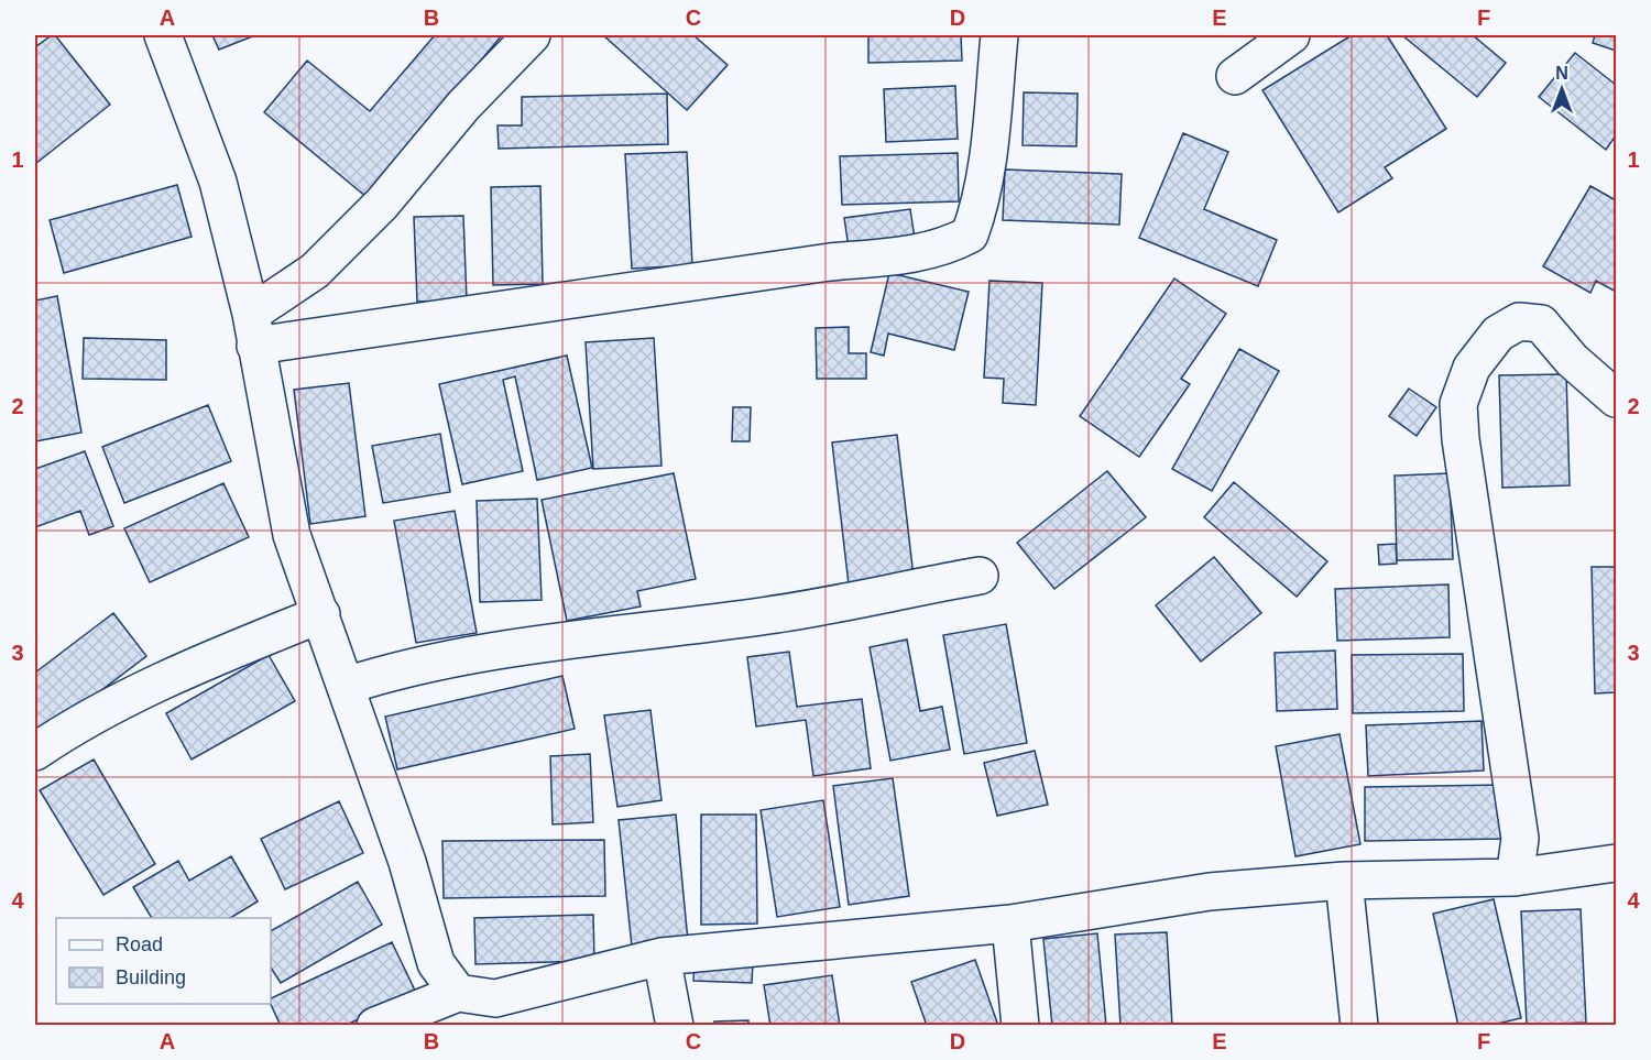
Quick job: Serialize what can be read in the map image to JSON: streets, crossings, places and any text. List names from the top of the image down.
{
  "legend": ["Road", "Building"],
  "north": "top",
  "grid": {
    "columns": [
      "A",
      "B",
      "C",
      "D",
      "E",
      "F"
    ],
    "rows": [
      "1",
      "2",
      "3",
      "4"
    ]
  }
}
